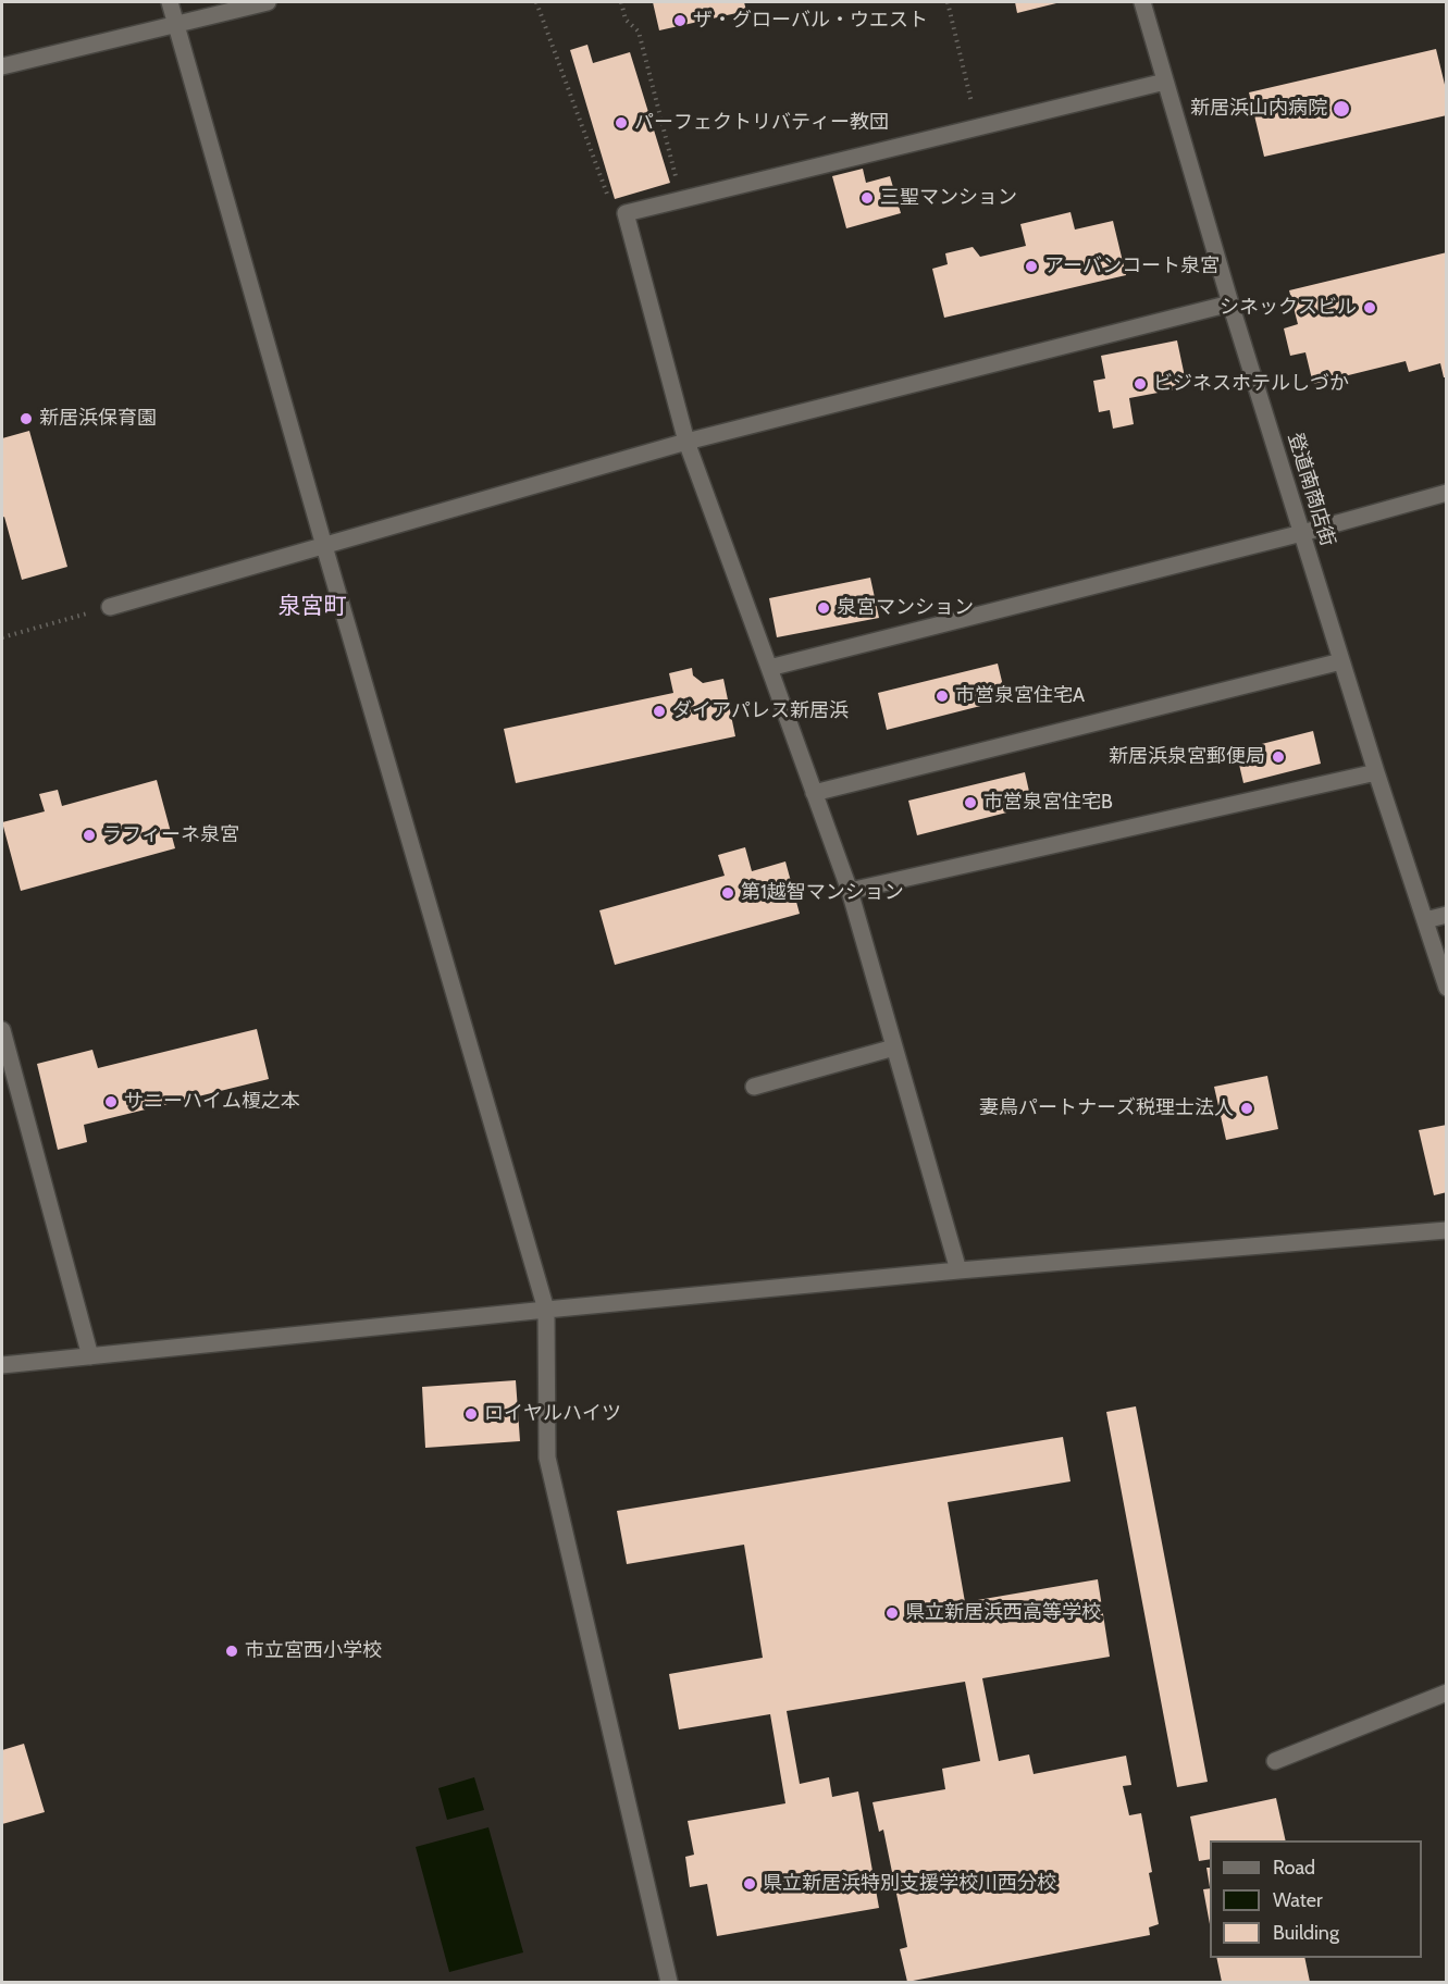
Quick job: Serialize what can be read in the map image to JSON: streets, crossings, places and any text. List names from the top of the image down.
{
  "streets": {
    "street": ["登道南商店街"]
  },
  "districts": ["泉宮町"],
  "places": [
    "ザ・グローバル・ウエスト",
    "新居浜山内病院",
    "パーフェクトリバティー教団",
    "三聖マンション",
    "アーバンコート泉宮",
    "シネックスビル",
    "ビジネスホテルしづか",
    "新居浜保育園",
    "泉宮マンション",
    "市営泉宮住宅A",
    "ダイアパレス新居浜",
    "新居浜泉宮郵便局",
    "市営泉宮住宅B",
    "ラフィーネ泉宮",
    "第1越智マンション",
    "サニーハイム榎之本",
    "妻鳥パートナーズ税理士法人",
    "ロイヤルハイツ",
    "県立新居浜西高等学校",
    "市立宮西小学校",
    "県立新居浜特別支援学校川西分校"
  ],
  "legend": ["Road", "Water", "Building"]
}
